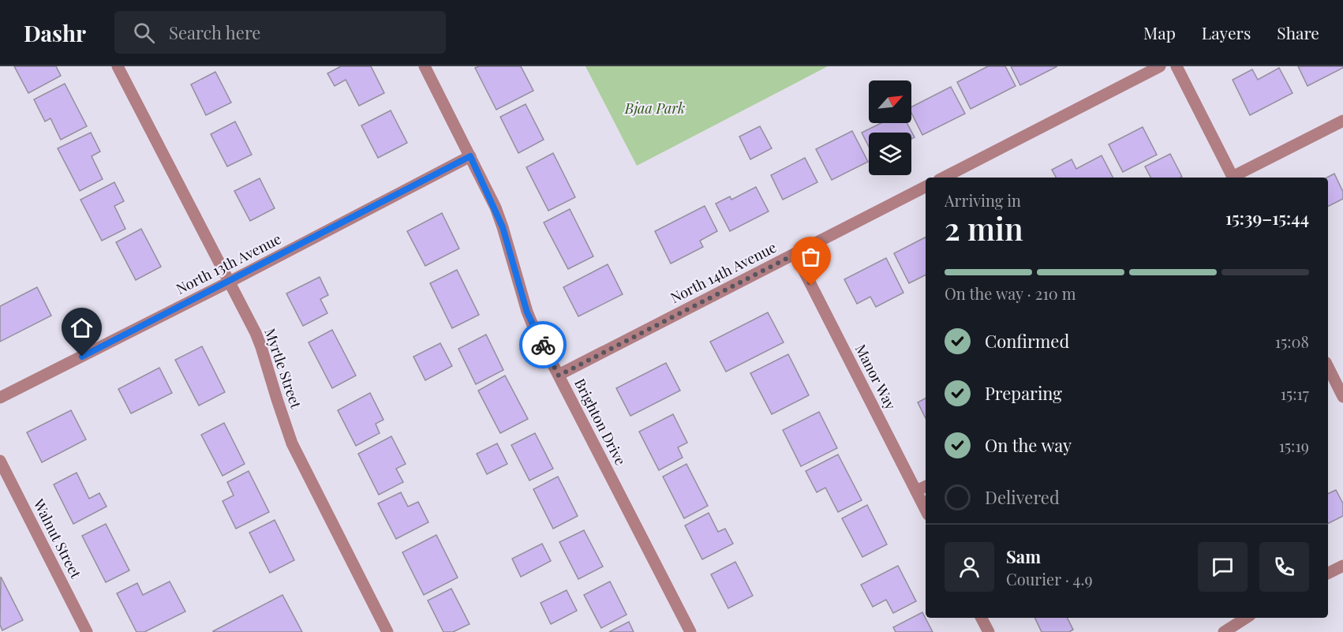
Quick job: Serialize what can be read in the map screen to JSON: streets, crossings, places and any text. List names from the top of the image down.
{
  "streets": {
    "street": [
      "North 13th Avenue",
      "North 14th Avenue",
      "Myrtle Street",
      "Manor Way",
      "Brighton Drive",
      "Walnut Street"
    ]
  },
  "crossings": [
    ["North 13th Avenue", "Myrtle Street"],
    ["North 13th Avenue", "Brighton Drive"],
    ["North 14th Avenue", "Manor Way"],
    ["North 14th Avenue", "Brighton Drive"]
  ],
  "parks": ["Bjaa Park"],
  "north": "top right",
  "page": {
    "header": "Dashr",
    "search": "Search here",
    "nav": ["Map", "Layers", "Share"],
    "heading": ["2 min", "Arriving in", "15:39–15:44"],
    "panel": ["Sam", "Courier · 4.9"],
    "bar": "On the way · 210 m",
    "list": [
      ["Confirmed", "15:08"],
      ["Preparing", "15:17"],
      ["On the way", "15:19"],
      "Delivered"
    ]
  }
}
